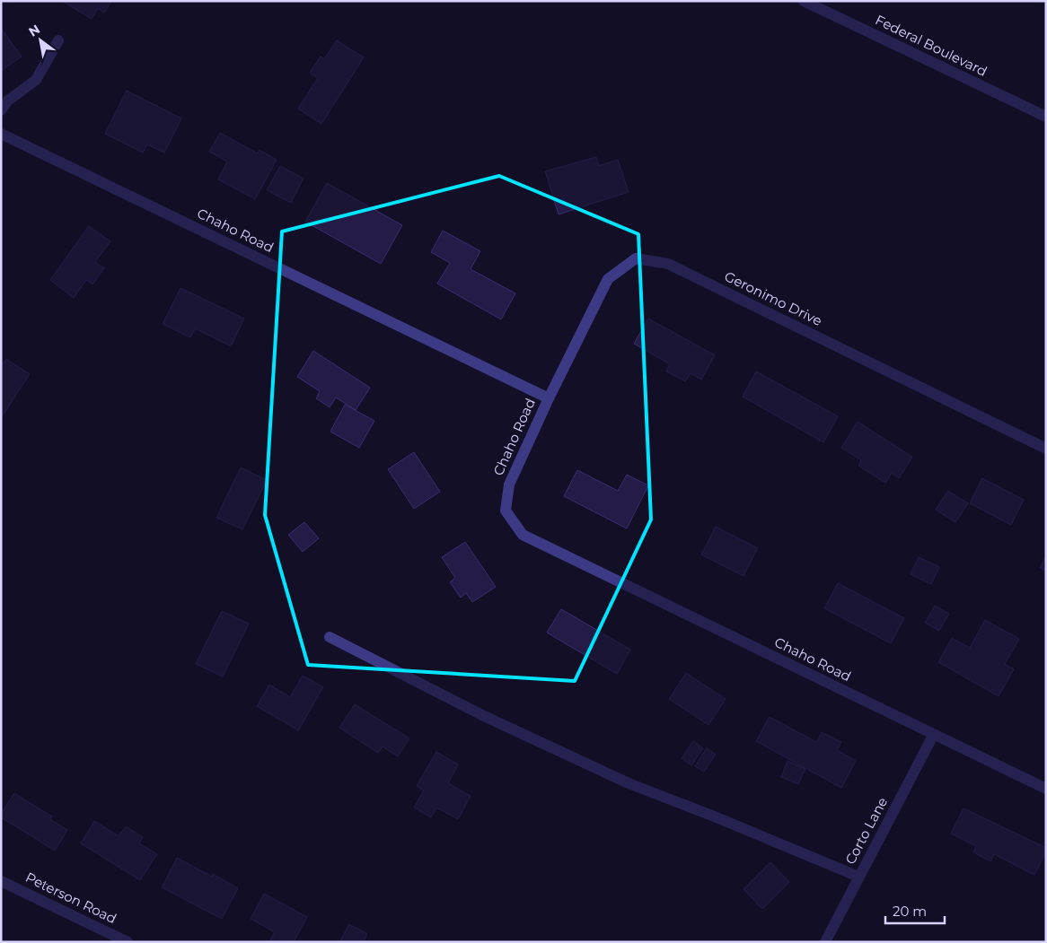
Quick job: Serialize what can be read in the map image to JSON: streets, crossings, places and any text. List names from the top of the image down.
{
  "streets": {
    "street": [
      "Federal Boulevard",
      "Chaho Road",
      "Geronimo Drive",
      "Corto Lane",
      "Peterson Road"
    ]
  },
  "crossings": [
    ["Chaho Road", "Geronimo Drive"],
    ["Chaho Road", "Corto Lane"]
  ],
  "scale_bar": "20 m",
  "north": "top left"
}
